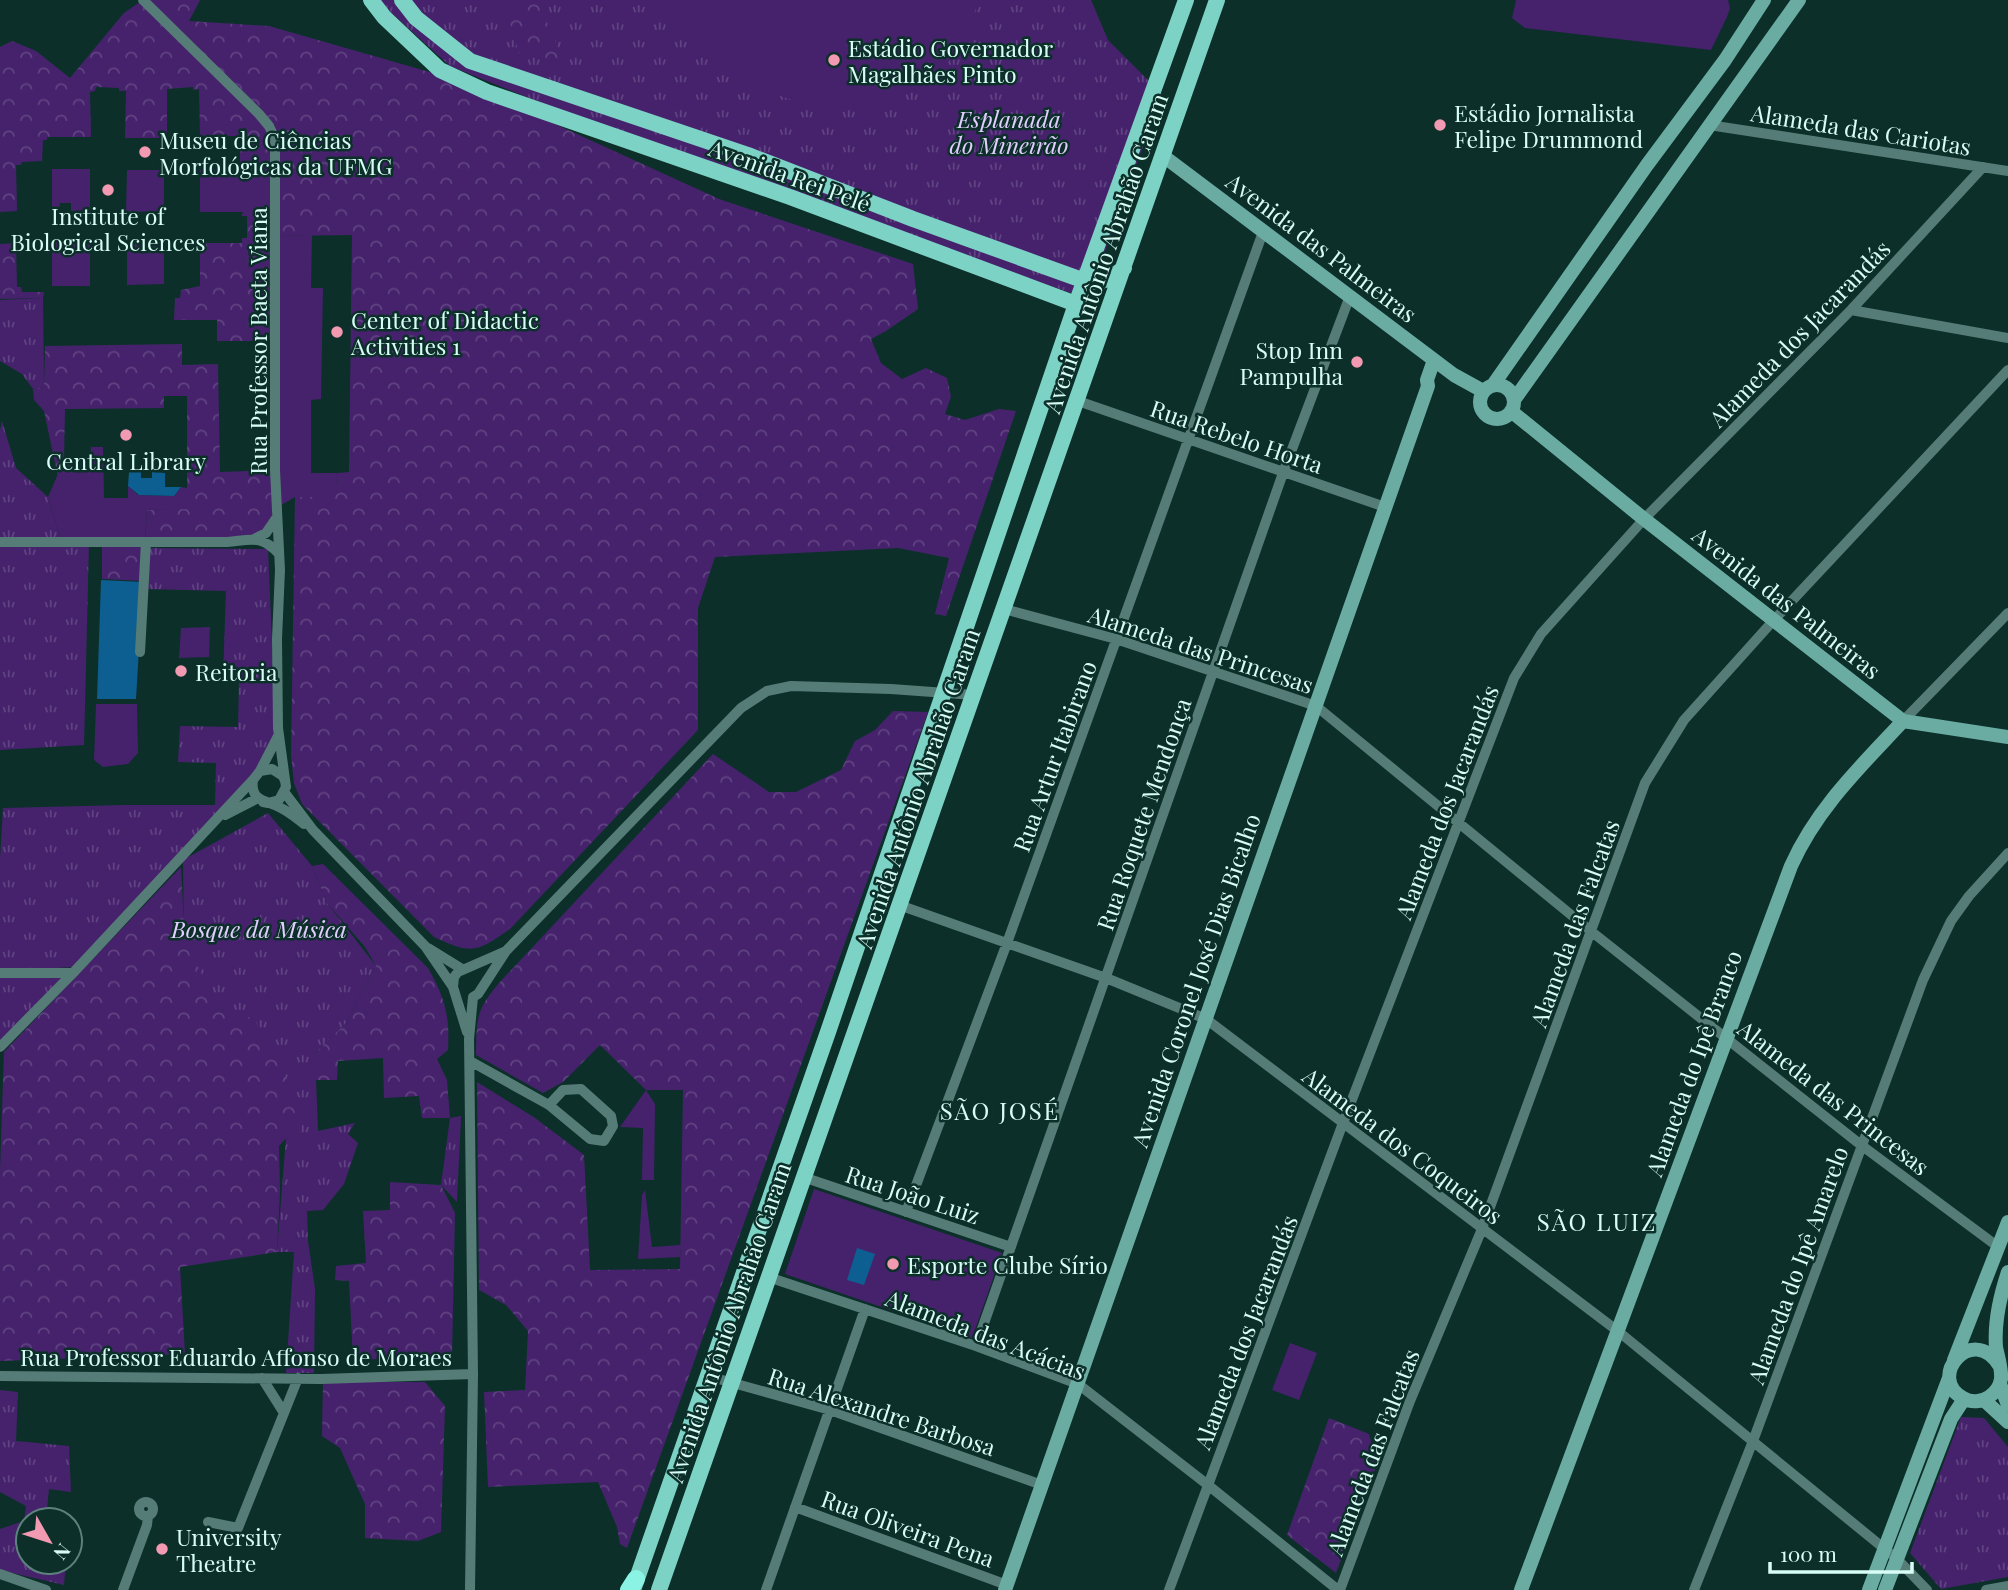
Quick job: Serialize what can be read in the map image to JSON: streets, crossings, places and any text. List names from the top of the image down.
{
  "streets": {
    "main road": ["Avenida Rei Pelé", "Avenida Antônio Abrahão Caram"],
    "street": [
      "Alameda das Cariotas",
      "Avenida das Palmeiras",
      "Alameda dos Jacarandás",
      "Rua Professor Baeta Viana",
      "Rua Rebelo Horta",
      "Alameda das Princesas",
      "Rua Artur Itabirano",
      "Rua Roquete Mendonça",
      "Alameda das Falcatas",
      "Avenida Coronel José Dias Bicalho",
      "Alameda do Ipê Branco",
      "Alameda dos Coqueiros",
      "Rua João Luiz",
      "Alameda do Ipê Amarelo",
      "Alameda das Acácias",
      "Rua Professor Eduardo Affonso de Moraes",
      "Rua Alexandre Barbosa",
      "Rua Oliveira Pena"
    ]
  },
  "crossings": [
    ["Alameda das Cariotas", "Alameda dos Jacarandás"],
    ["Avenida Rei Pelé", "Avenida Antônio Abrahão Caram"],
    ["Avenida das Palmeiras", "Avenida Antônio Abrahão Caram"],
    ["Avenida das Palmeiras", "Alameda dos Jacarandás"],
    ["Avenida das Palmeiras", "Rua Artur Itabirano"],
    ["Avenida das Palmeiras", "Rua Roquete Mendonça"],
    ["Avenida das Palmeiras", "Alameda das Falcatas"],
    ["Avenida das Palmeiras", "Avenida Coronel José Dias Bicalho"],
    ["Avenida das Palmeiras", "Alameda do Ipê Branco"],
    ["Avenida Antônio Abrahão Caram", "Rua Rebelo Horta"],
    ["Avenida Antônio Abrahão Caram", "Alameda das Princesas"],
    ["Avenida Antônio Abrahão Caram", "Alameda dos Coqueiros"],
    ["Avenida Antônio Abrahão Caram", "Rua João Luiz"],
    ["Avenida Antônio Abrahão Caram", "Alameda das Acácias"],
    ["Avenida Antônio Abrahão Caram", "Rua Alexandre Barbosa"],
    ["Alameda dos Jacarandás", "Alameda das Princesas"],
    ["Alameda dos Jacarandás", "Alameda dos Coqueiros"],
    ["Alameda dos Jacarandás", "Alameda das Acácias"],
    ["Rua Rebelo Horta", "Rua Artur Itabirano"],
    ["Rua Rebelo Horta", "Rua Roquete Mendonça"],
    ["Rua Rebelo Horta", "Avenida Coronel José Dias Bicalho"],
    ["Alameda das Princesas", "Rua Artur Itabirano"],
    ["Alameda das Princesas", "Rua Roquete Mendonça"],
    ["Alameda das Princesas", "Alameda das Falcatas"],
    ["Alameda das Princesas", "Avenida Coronel José Dias Bicalho"],
    ["Alameda das Princesas", "Alameda do Ipê Branco"],
    ["Alameda das Princesas", "Alameda do Ipê Amarelo"],
    ["Rua Artur Itabirano", "Alameda dos Coqueiros"],
    ["Rua Artur Itabirano", "Rua João Luiz"],
    ["Rua Roquete Mendonça", "Alameda dos Coqueiros"],
    ["Rua Roquete Mendonça", "Rua João Luiz"],
    ["Rua Roquete Mendonça", "Alameda das Acácias"],
    ["Alameda das Falcatas", "Alameda dos Coqueiros"],
    ["Alameda das Falcatas", "Alameda das Acácias"],
    ["Avenida Coronel José Dias Bicalho", "Alameda dos Coqueiros"],
    ["Avenida Coronel José Dias Bicalho", "Alameda das Acácias"],
    ["Avenida Coronel José Dias Bicalho", "Rua Alexandre Barbosa"],
    ["Avenida Coronel José Dias Bicalho", "Rua Oliveira Pena"],
    ["Alameda do Ipê Branco", "Alameda dos Coqueiros"],
    ["Alameda dos Coqueiros", "Alameda do Ipê Amarelo"]
  ],
  "districts": ["SÃO JOSÉ", "SÃO LUIZ"],
  "parks": ["Esplanada do Mineirão", "Bosque da Música"],
  "places": [
    "Estádio Governador Magalhães Pinto",
    "Estádio Jornalista Felipe Drummond",
    "Museu de Ciências Morfológicas da UFMG",
    "Institute of Biological Sciences",
    "Center of Didactic Activities 1",
    "Stop Inn Pampulha",
    "Central Library",
    "Reitoria",
    "Esporte Clube Sírio",
    "University Theatre"
  ],
  "scale_bar": "100 m",
  "north": "bottom right"
}
